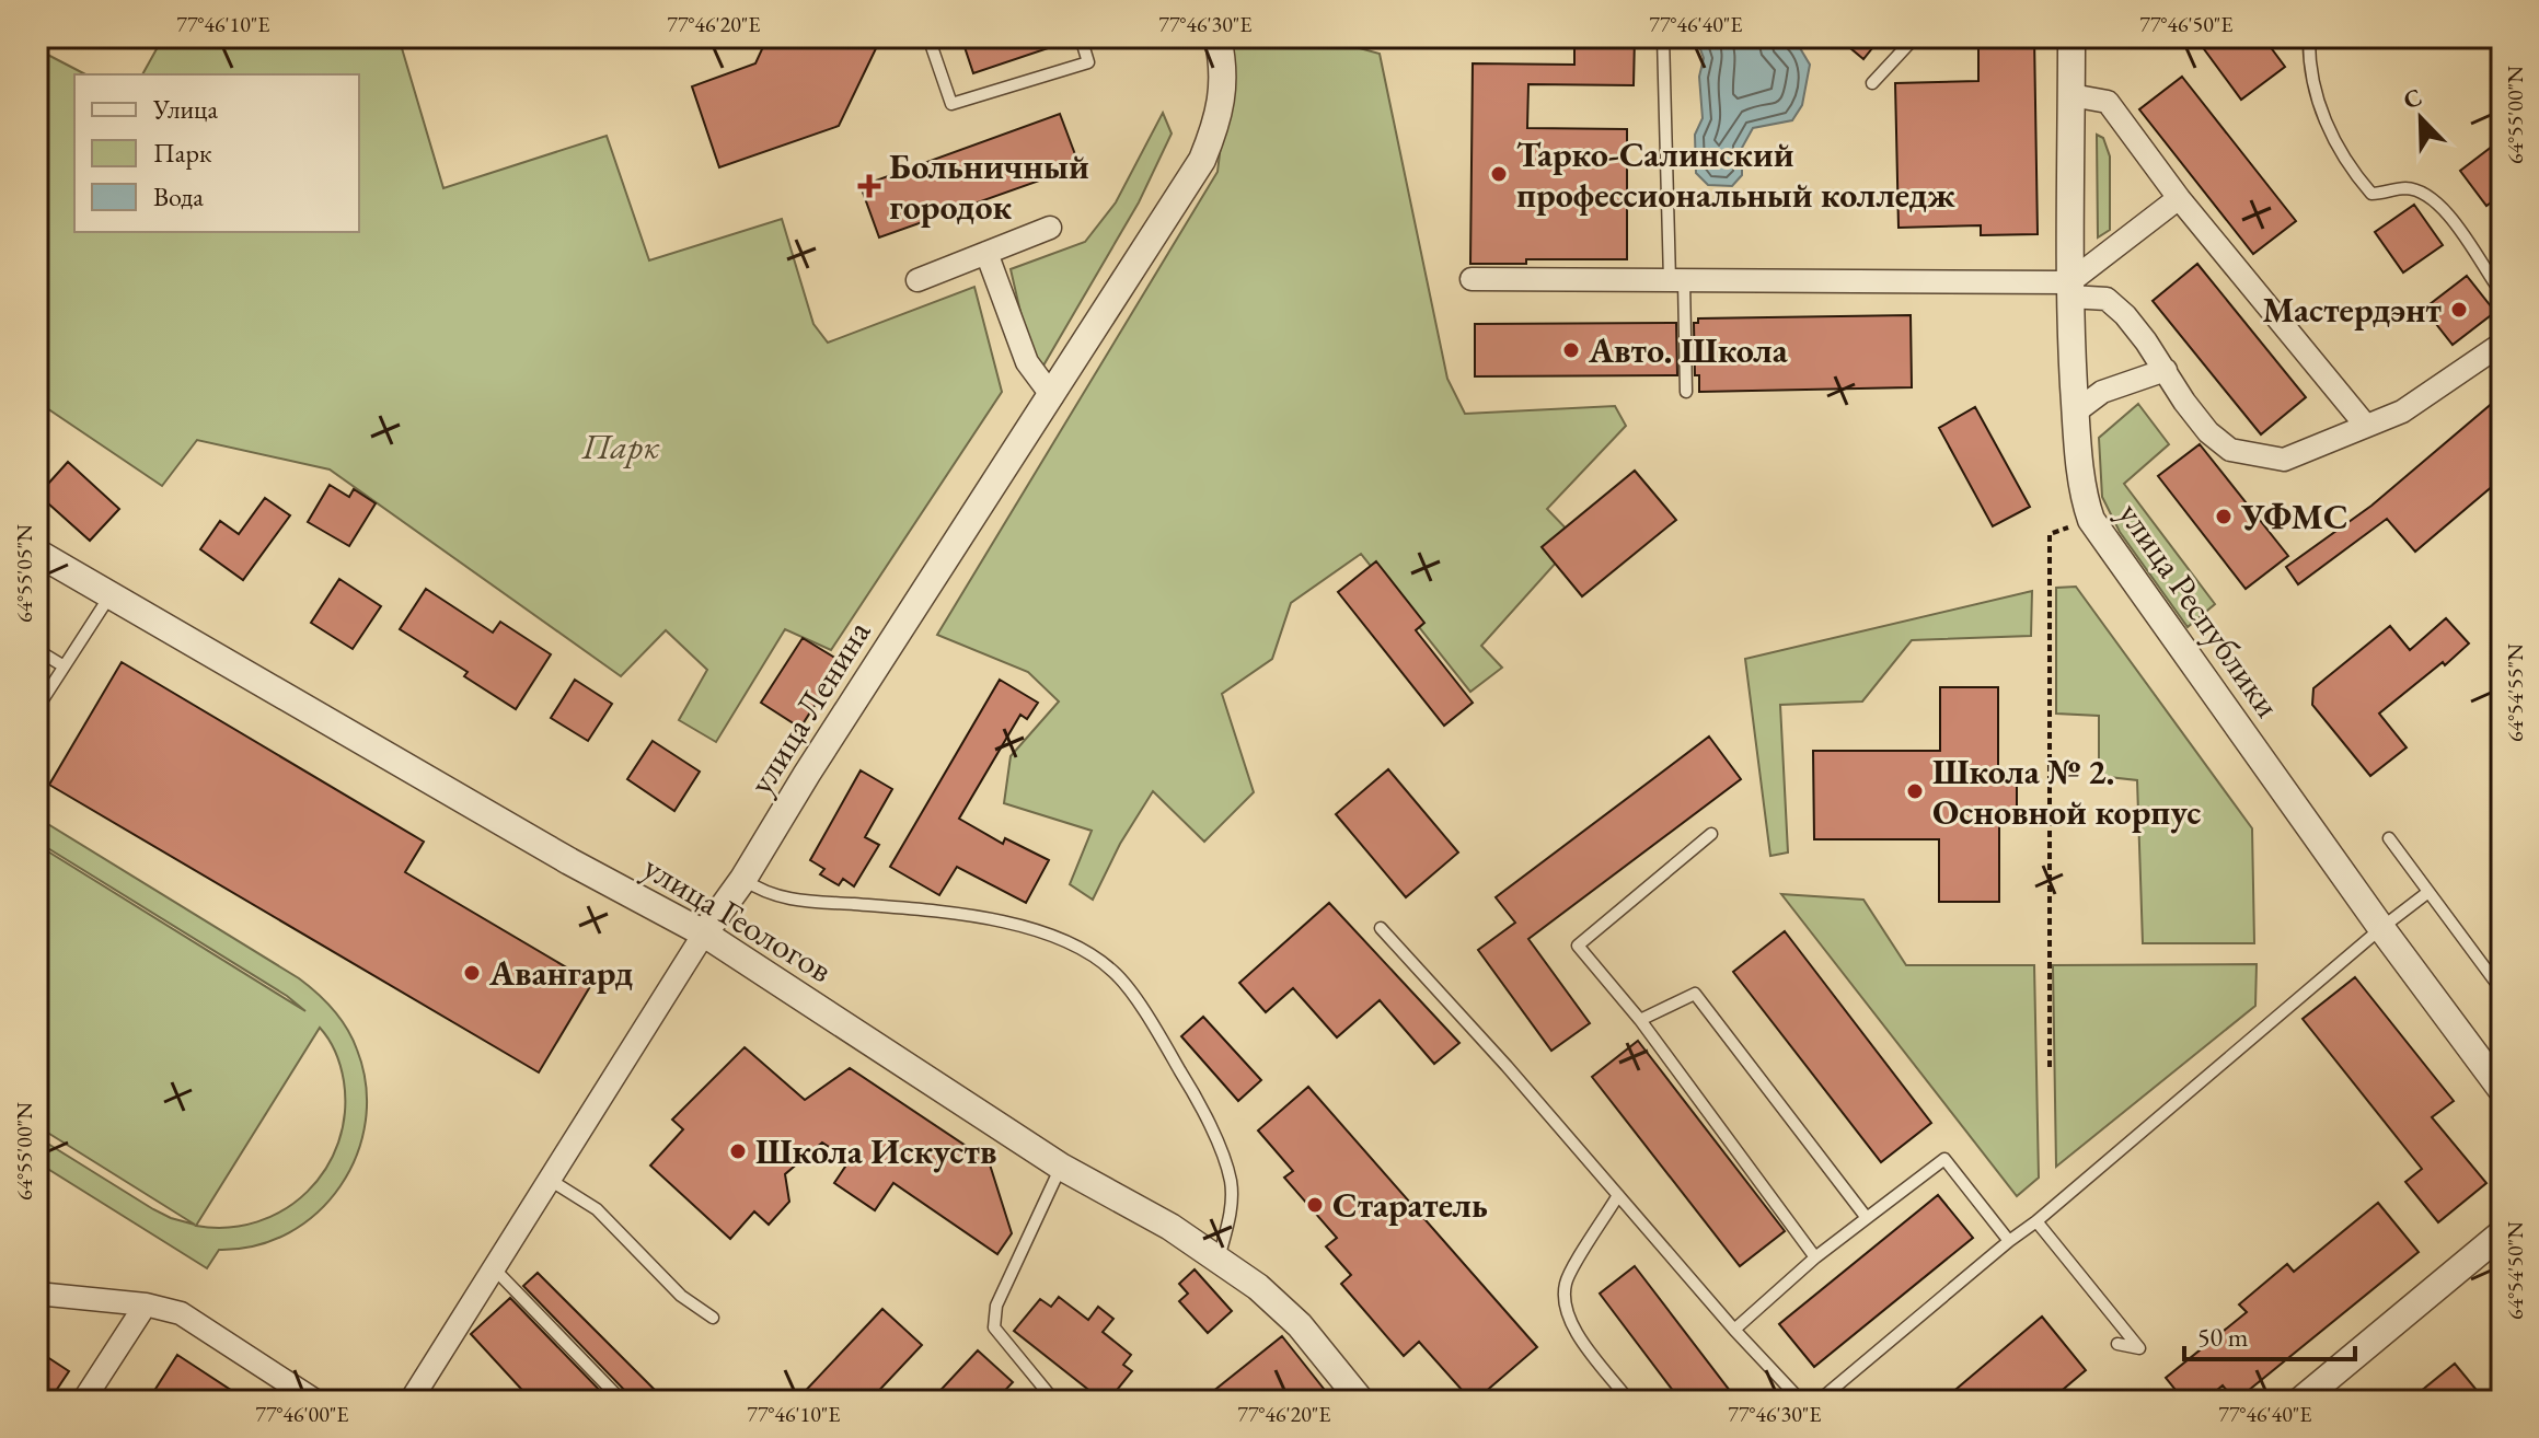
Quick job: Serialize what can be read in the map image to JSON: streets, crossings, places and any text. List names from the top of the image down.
{
  "streets": {
    "street": ["улица Республики", "улица Ленина", "улица Геологов"]
  },
  "crossings": [
    ["улица Ленина", "улица Геологов"]
  ],
  "parks": ["Парк"],
  "places": {
    "other": [
      "Тарко-Салинский профессиональный колледж",
      "Мастердэнт",
      "Авто. Школа",
      "УФМС",
      "Школа № 2. Основной корпус",
      "Авангард",
      "Школа Искуств",
      "Старатель"
    ],
    "health": ["Больничный городок"]
  },
  "legend": ["Улица", "Парк", "Вода"],
  "scale_bar": "50 m",
  "north": "top left",
  "coordinates": [
    "77°46'10\"E",
    "77°46'20\"E",
    "77°46'30\"E",
    "77°46'40\"E",
    "77°46'50\"E",
    "64°55'00\"N",
    "64°55'05\"N",
    "64°54'55\"N",
    "64°54'50\"N",
    "77°46'00\"E"
  ]
}
